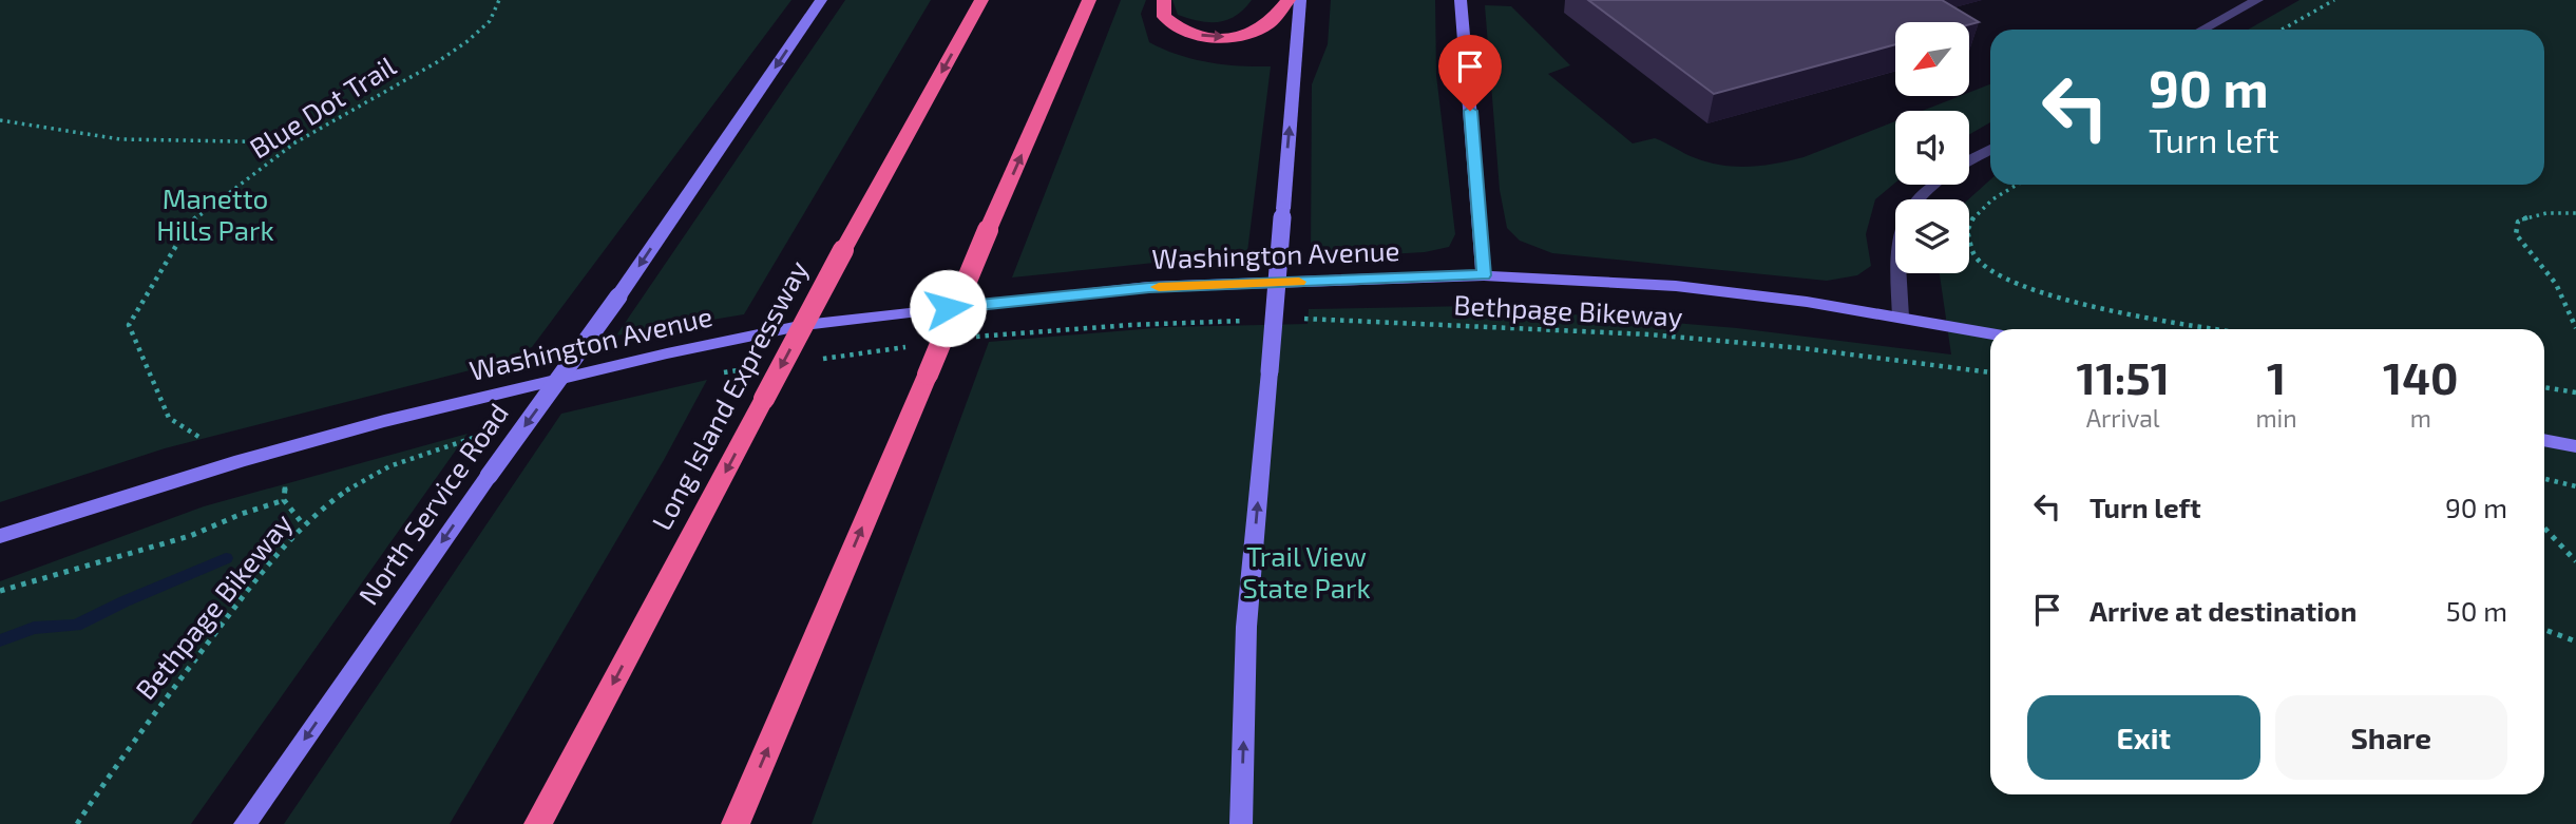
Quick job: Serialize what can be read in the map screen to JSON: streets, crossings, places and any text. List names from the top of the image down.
{
  "streets": {
    "highway": ["Long Island Expressway"],
    "main road": ["Washington Avenue", "North Service Road"],
    "path": ["Blue Dot Trail", "Bethpage Bikeway"]
  },
  "one_way": ["North Service Road"],
  "parks": ["Manetto Hills Park", "Trail View State Park"],
  "north": "bottom left",
  "page": {
    "turn": ["90 m", "Turn left"],
    "eta": [
      "11:51",
      "Arrival",
      "1",
      "min",
      "140",
      "m"
    ],
    "list": [
      {
        "name": "Turn left",
        "value": "90 m"
      },
      {
        "name": "Arrive at destination",
        "value": "50 m"
      }
    ],
    "buttons": ["Exit", "Share"]
  }
}
